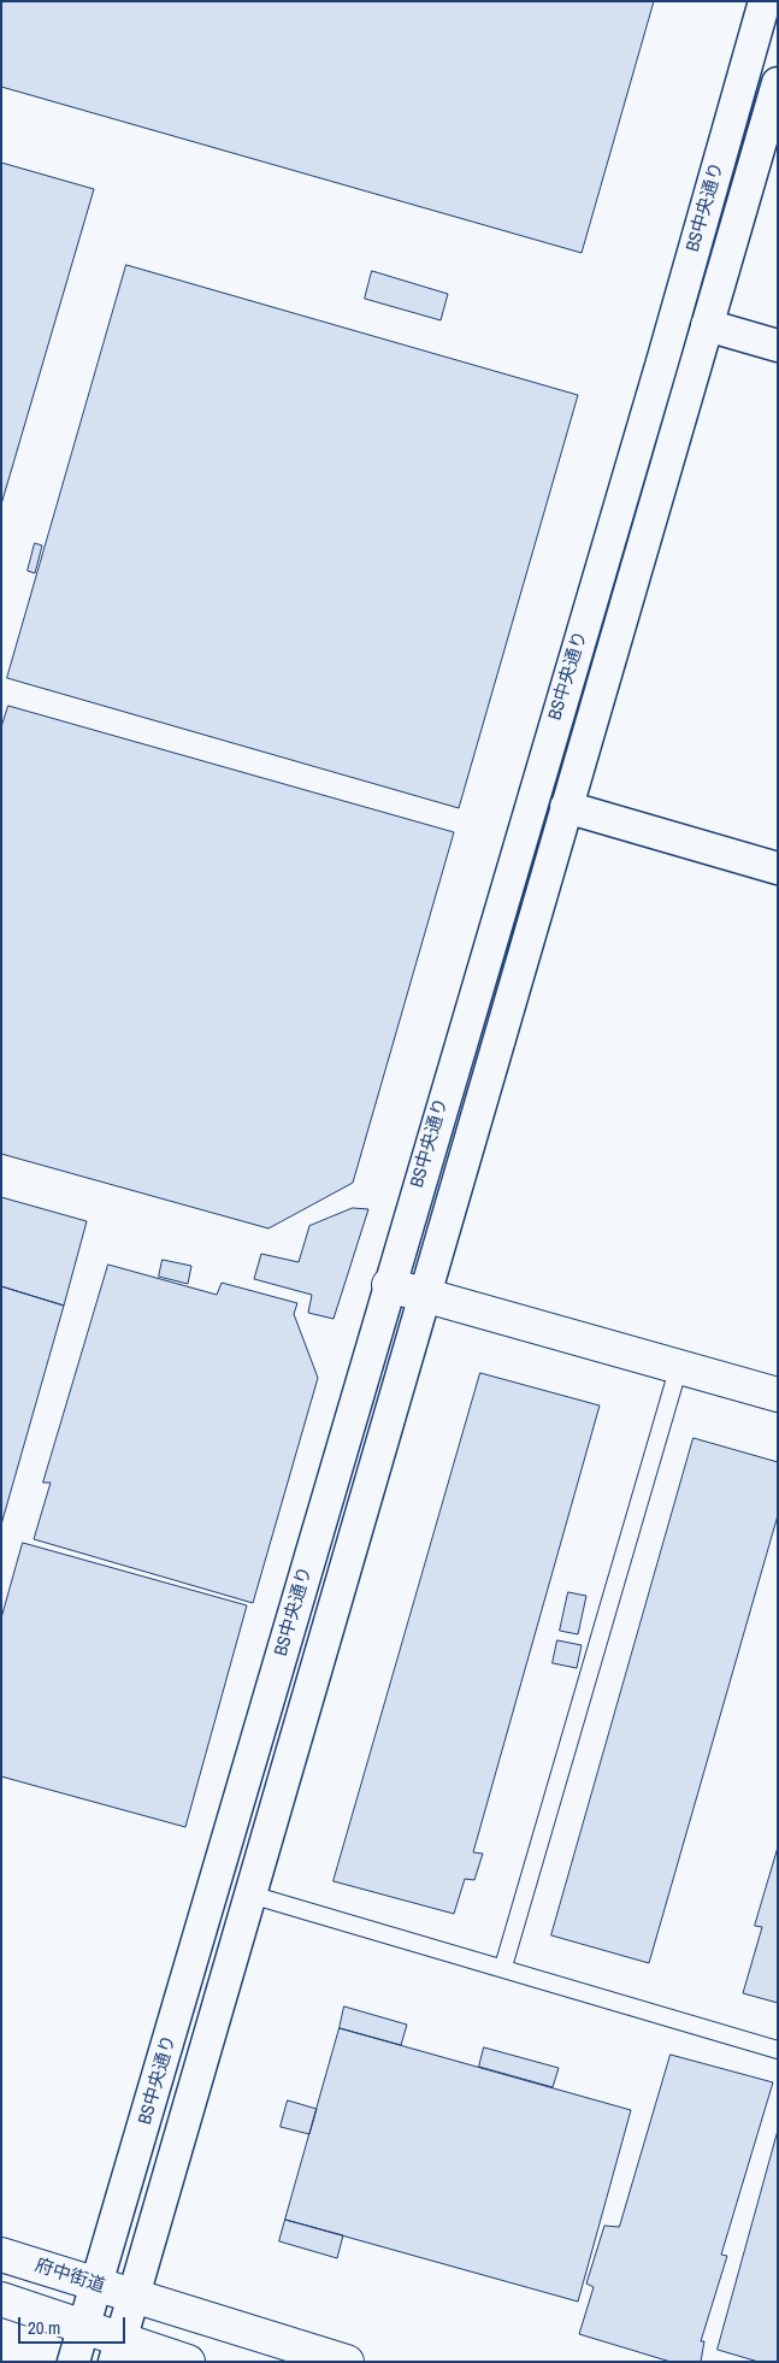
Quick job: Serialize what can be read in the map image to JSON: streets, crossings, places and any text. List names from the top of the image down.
{
  "streets": {
    "main road": ["府中街道"],
    "street": ["BS中央通り"]
  },
  "crossings": [
    ["BS中央通り", "府中街道"]
  ],
  "scale_bar": "20 m"
}
